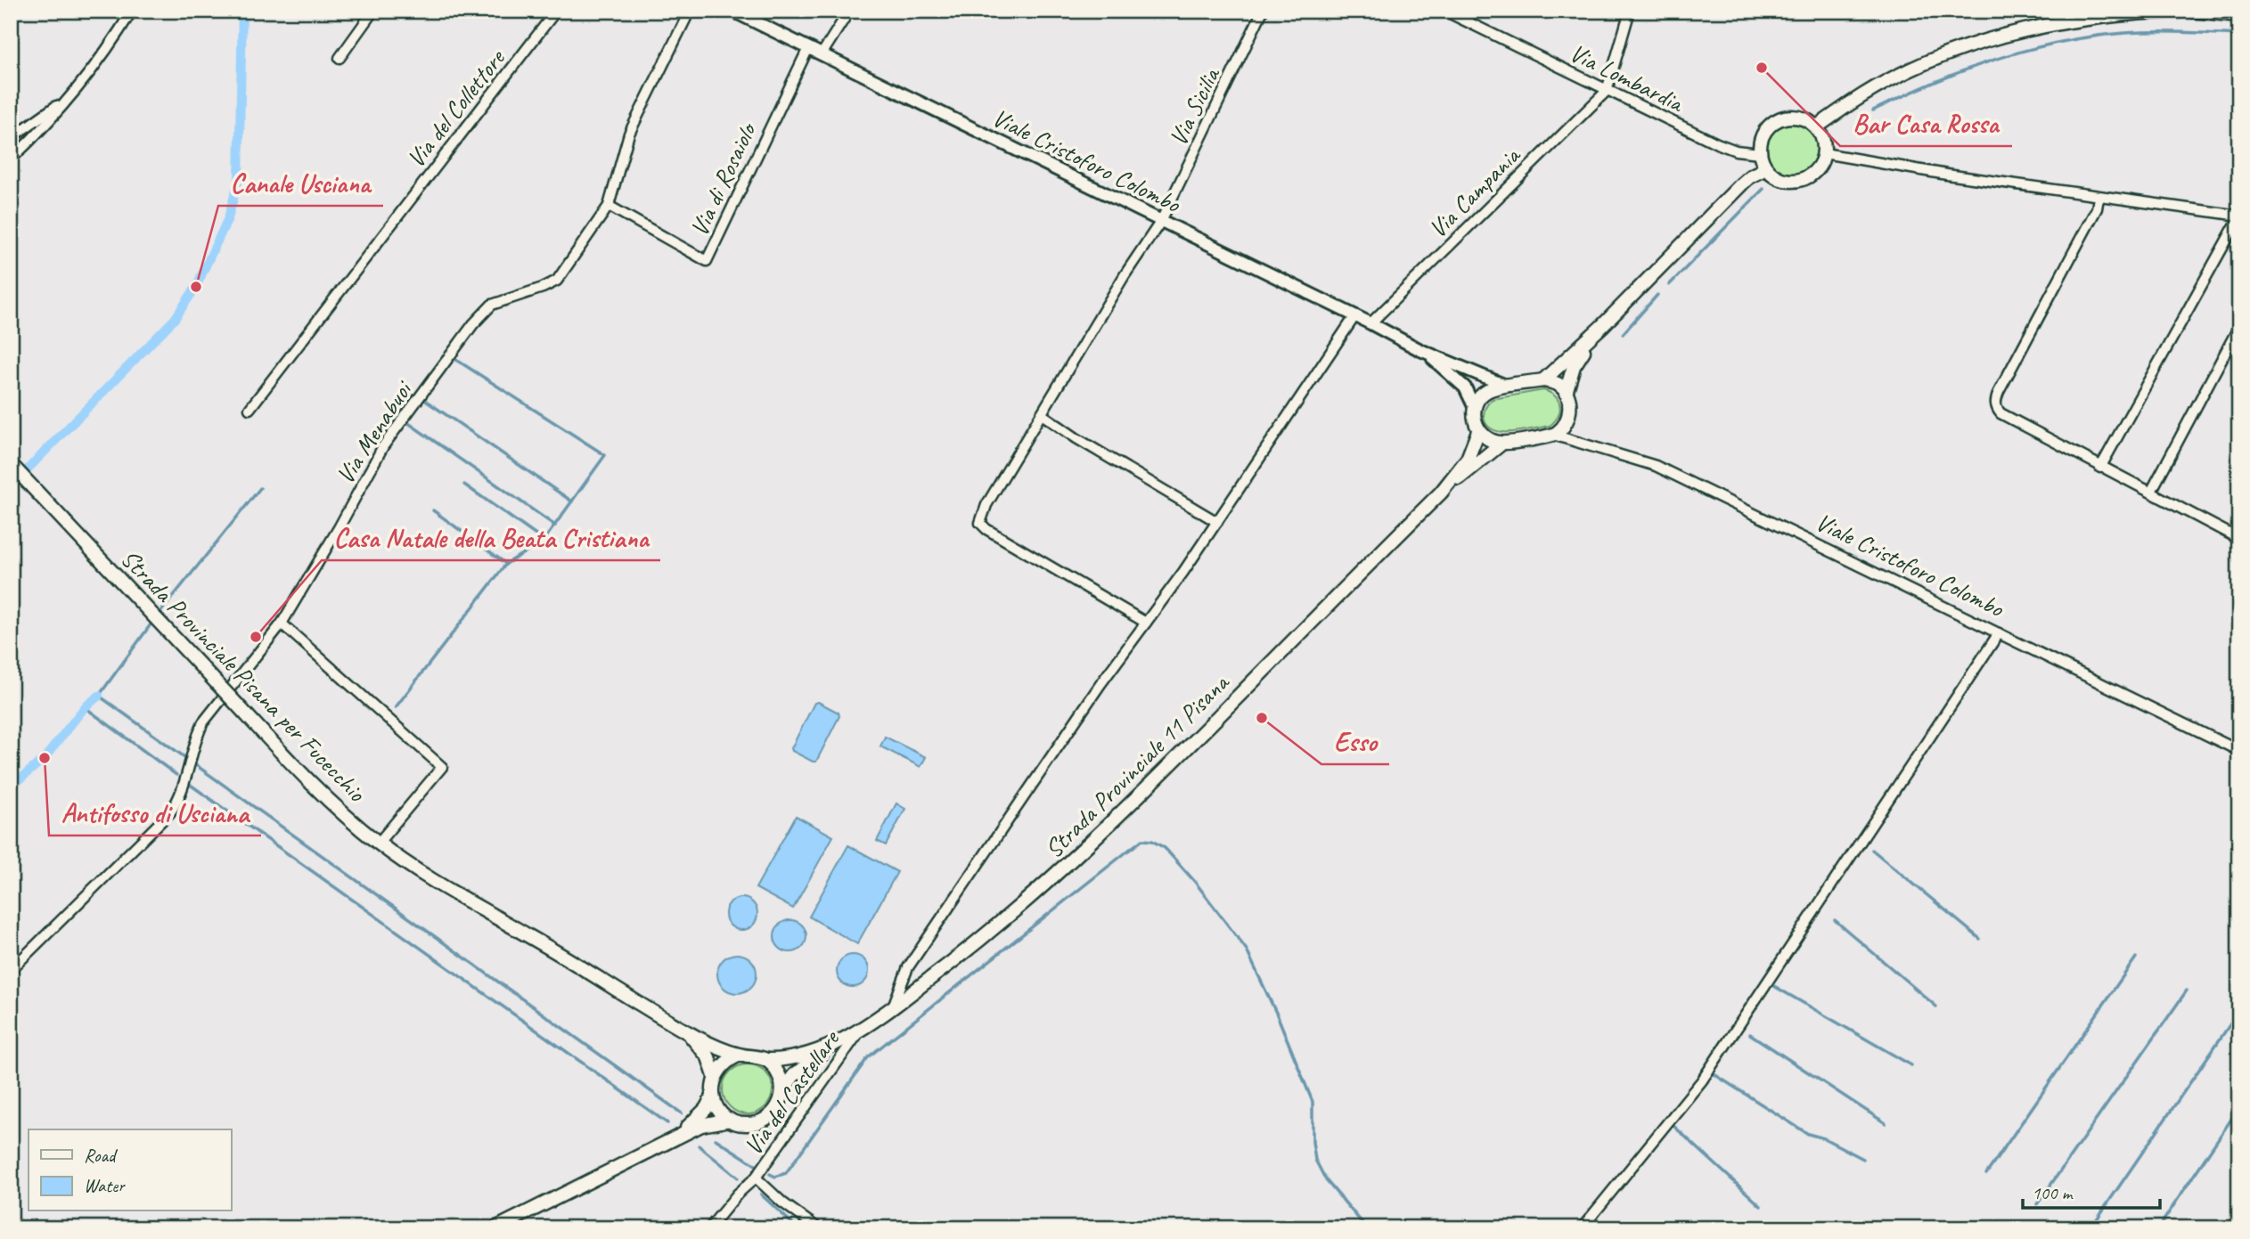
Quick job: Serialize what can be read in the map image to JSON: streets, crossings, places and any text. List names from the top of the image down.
{
  "streets": {
    "main road": ["Strada Provinciale Pisana per Fucecchio", "Strada Provinciale 11 Pisana"],
    "street": [
      "Via Lombardia",
      "Via Sicilia",
      "Via del Collettore",
      "Viale Cristoforo Colombo",
      "Via di Rosaiolo",
      "Via Campania",
      "Via Menabuoi",
      "Via del Castellare"
    ]
  },
  "crossings": [
    ["Via Lombardia", "Via Campania"],
    ["Via Sicilia", "Viale Cristoforo Colombo"],
    ["Viale Cristoforo Colombo", "Via di Rosaiolo"],
    ["Viale Cristoforo Colombo", "Via Campania"],
    ["Viale Cristoforo Colombo", "Strada Provinciale 11 Pisana"],
    ["Via di Rosaiolo", "Via Menabuoi"],
    ["Strada Provinciale Pisana per Fucecchio", "Strada Provinciale 11 Pisana"],
    ["Strada Provinciale 11 Pisana", "Via del Castellare"]
  ],
  "places": [
    "Bar Casa Rossa",
    "Canale Usciana",
    "Casa Natale della Beata Cristiana",
    "Esso",
    "Antifosso di Usciana"
  ],
  "legend": ["Road", "Water"],
  "scale_bar": "100 m"
}
